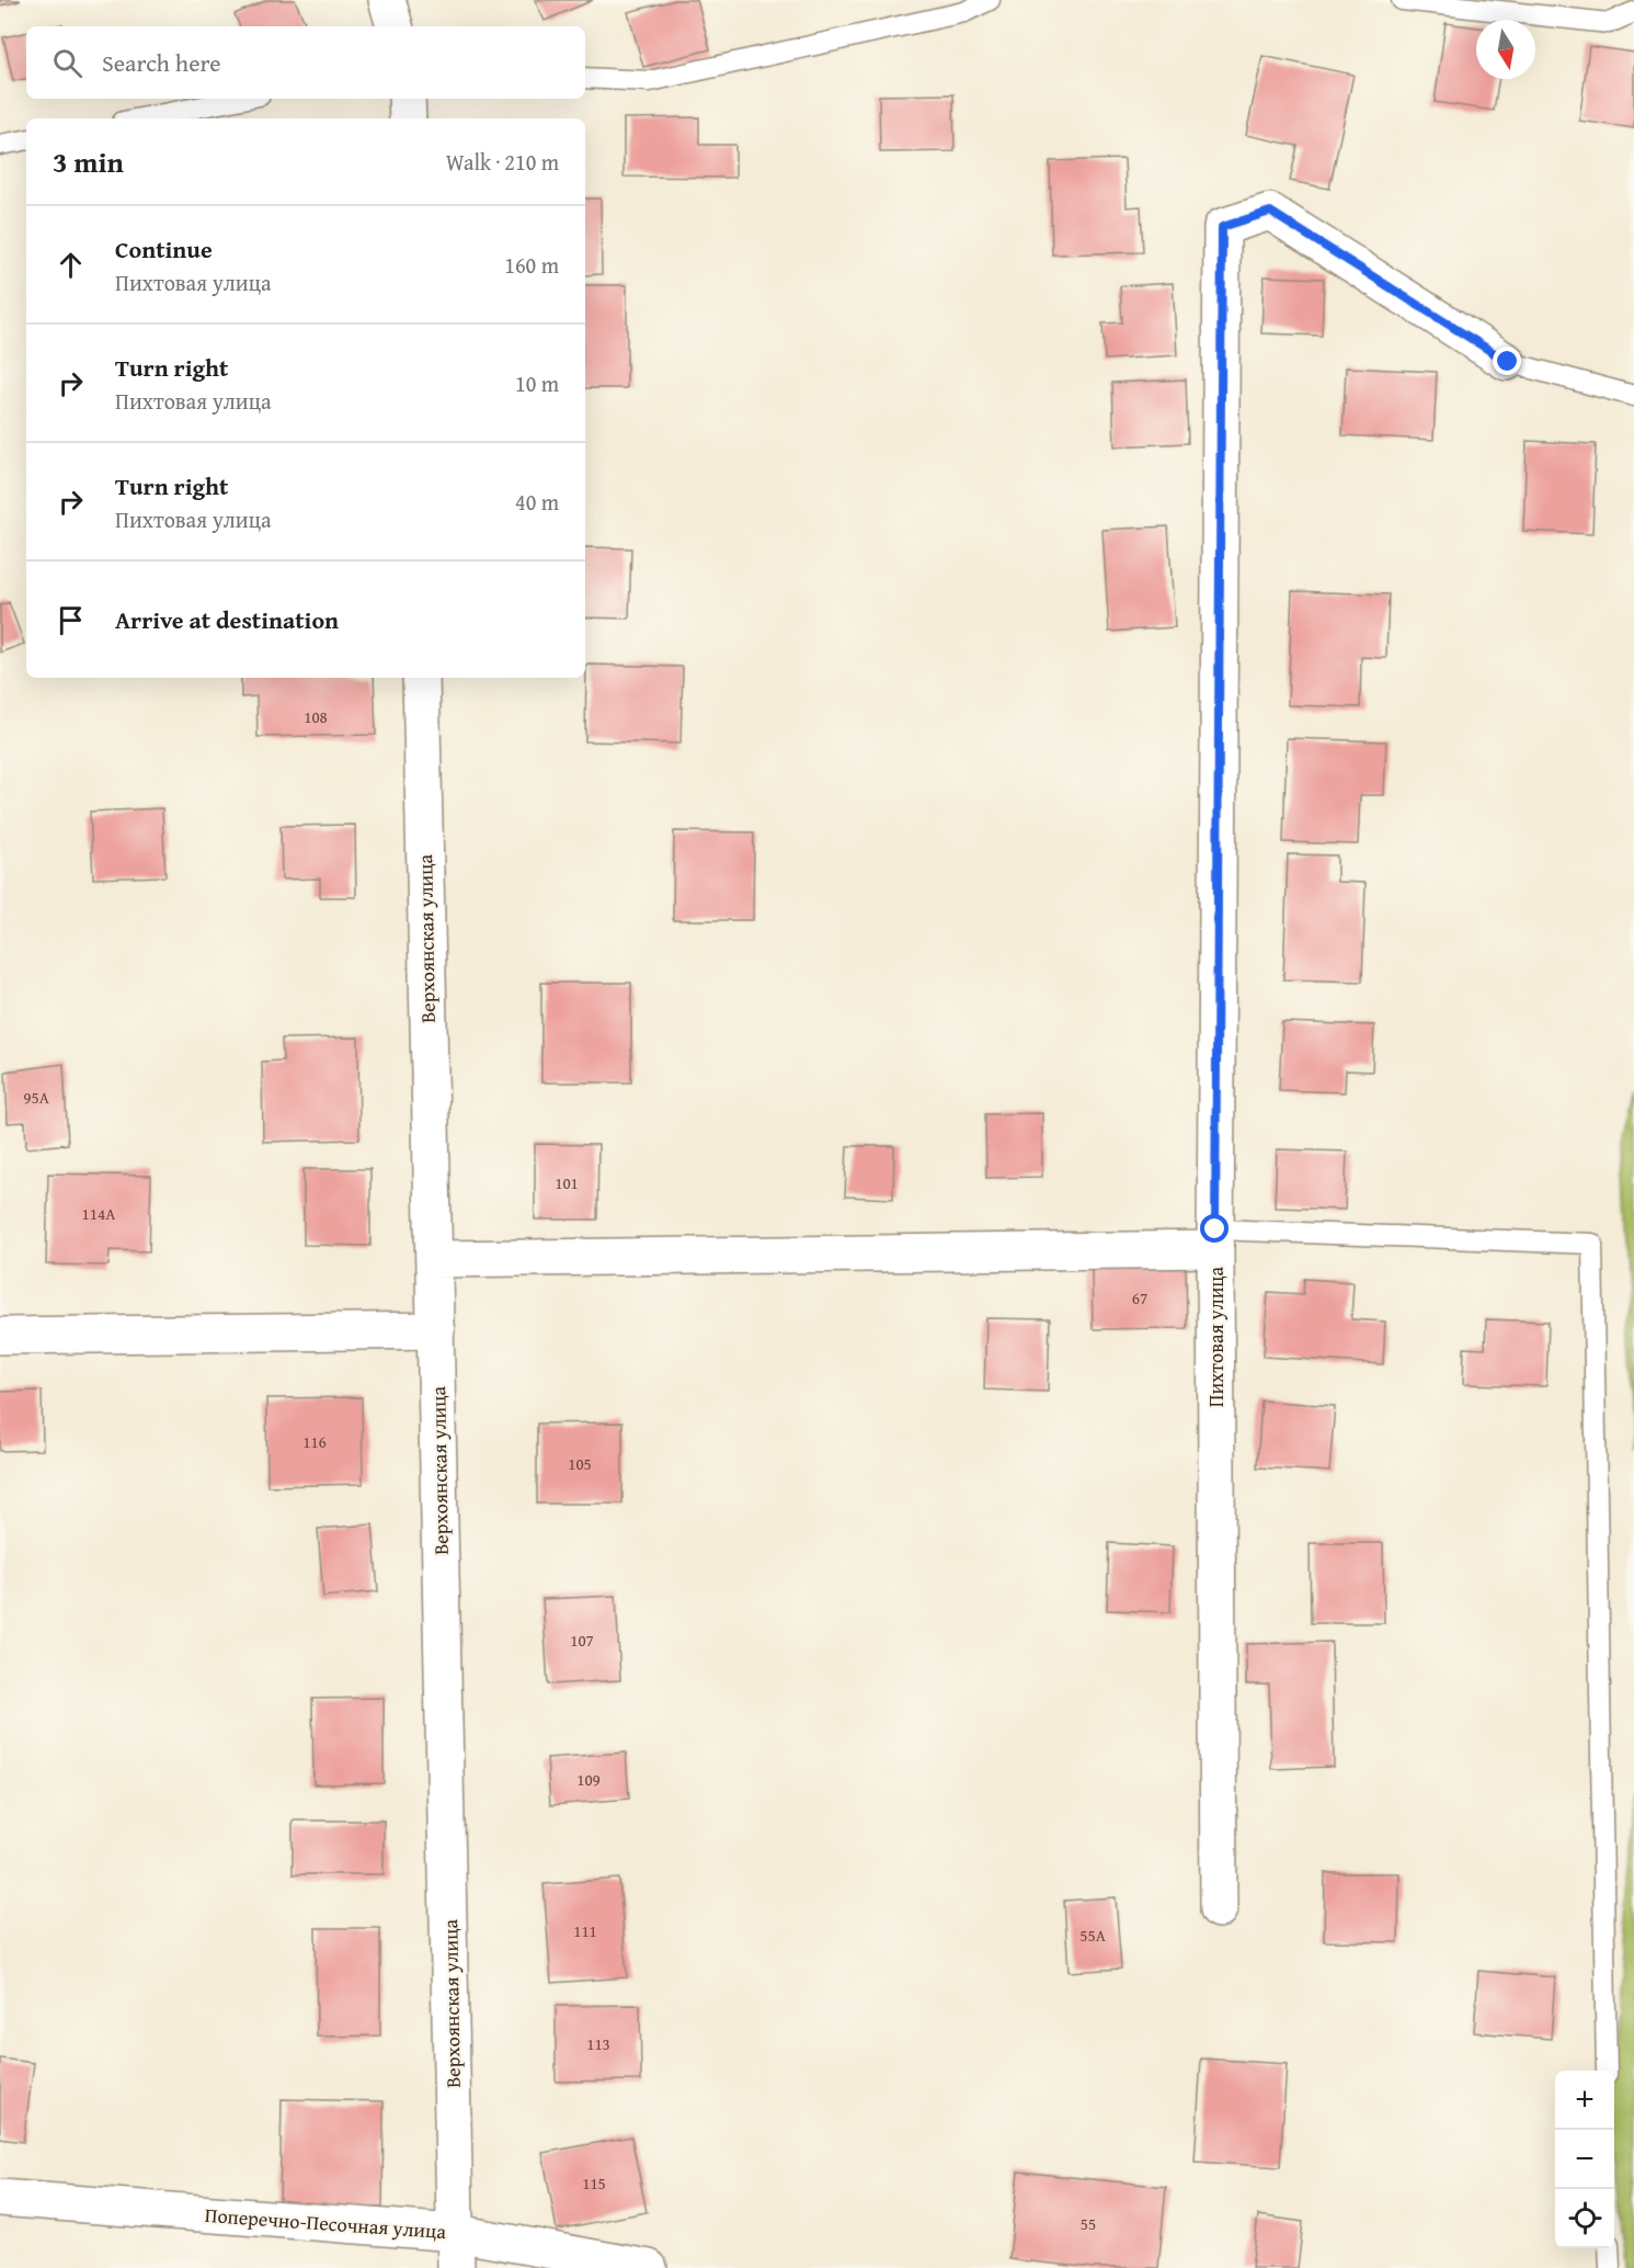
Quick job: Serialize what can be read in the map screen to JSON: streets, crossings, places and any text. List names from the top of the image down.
{
  "streets": {
    "street": ["Верхоянская улица", "Пихтовая улица", "Поперечно-Песочная улица"]
  },
  "crossings": [
    ["Верхоянская улица", "Поперечно-Песочная улица"]
  ],
  "house_numbers": [
    "108",
    "95А",
    "101",
    "114А",
    "67",
    "116",
    "105",
    "107",
    "109",
    "111",
    "55А",
    "113",
    "115",
    "55"
  ],
  "north": "bottom",
  "page": {
    "search": "Search here",
    "heading": ["3 min", "Walk · 210 m"],
    "list": [
      ["Continue", "Пихтовая улица", "160 m"],
      ["Turn right", "Пихтовая улица", "10 m"],
      ["Turn right", "Пихтовая улица", "40 m"],
      "Arrive at destination"
    ],
    "map_buttons": ["+", "−"]
  }
}
